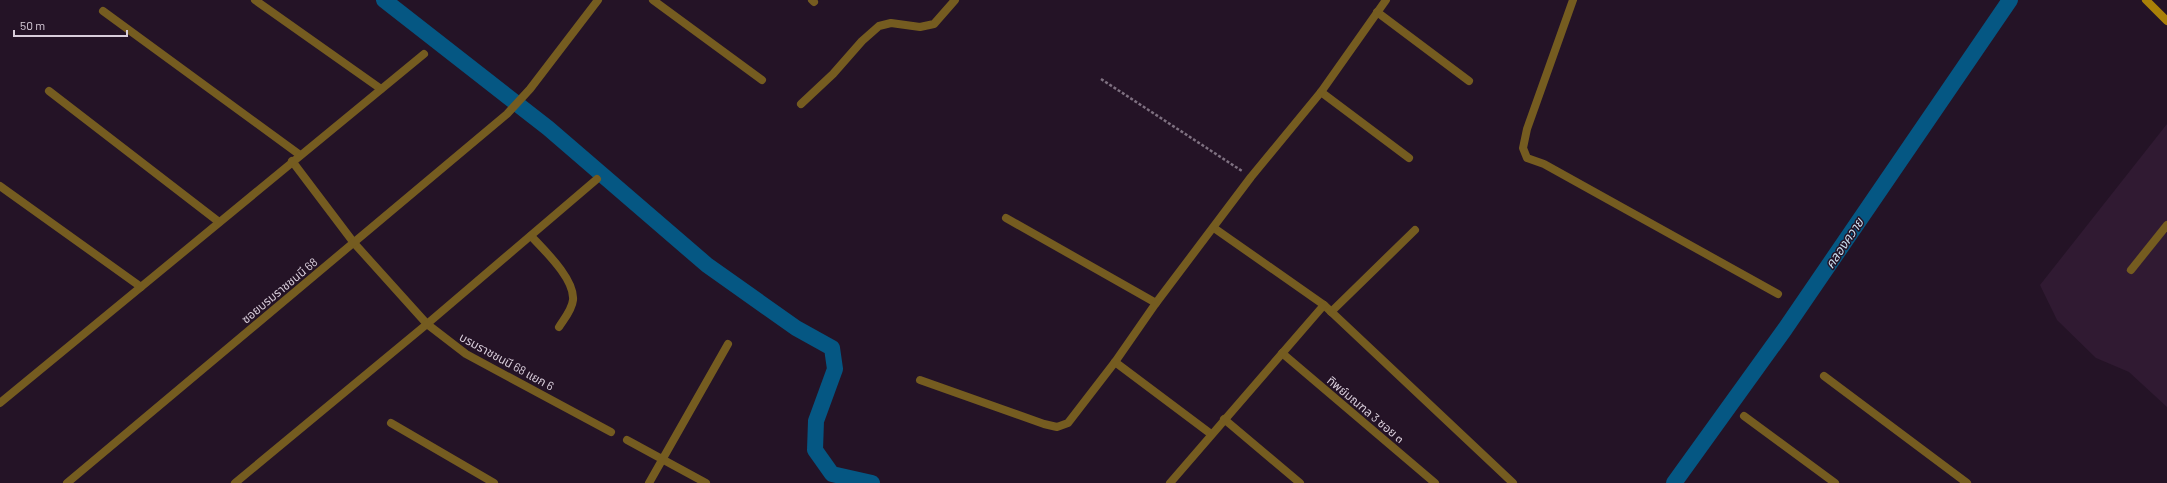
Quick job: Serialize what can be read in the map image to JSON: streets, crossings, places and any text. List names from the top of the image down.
{
  "streets": {
    "street": ["ซอยบรมราชชนนี 68", "บรมราชชนนี 68 แยก 6", "ทิพย์มณฑล 3 ซอย ๓"]
  },
  "crossings": [
    ["ซอยบรมราชชนนี 68", "บรมราชชนนี 68 แยก 6"]
  ],
  "water": ["คลองควาย"],
  "scale_bar": "50 m"
}
